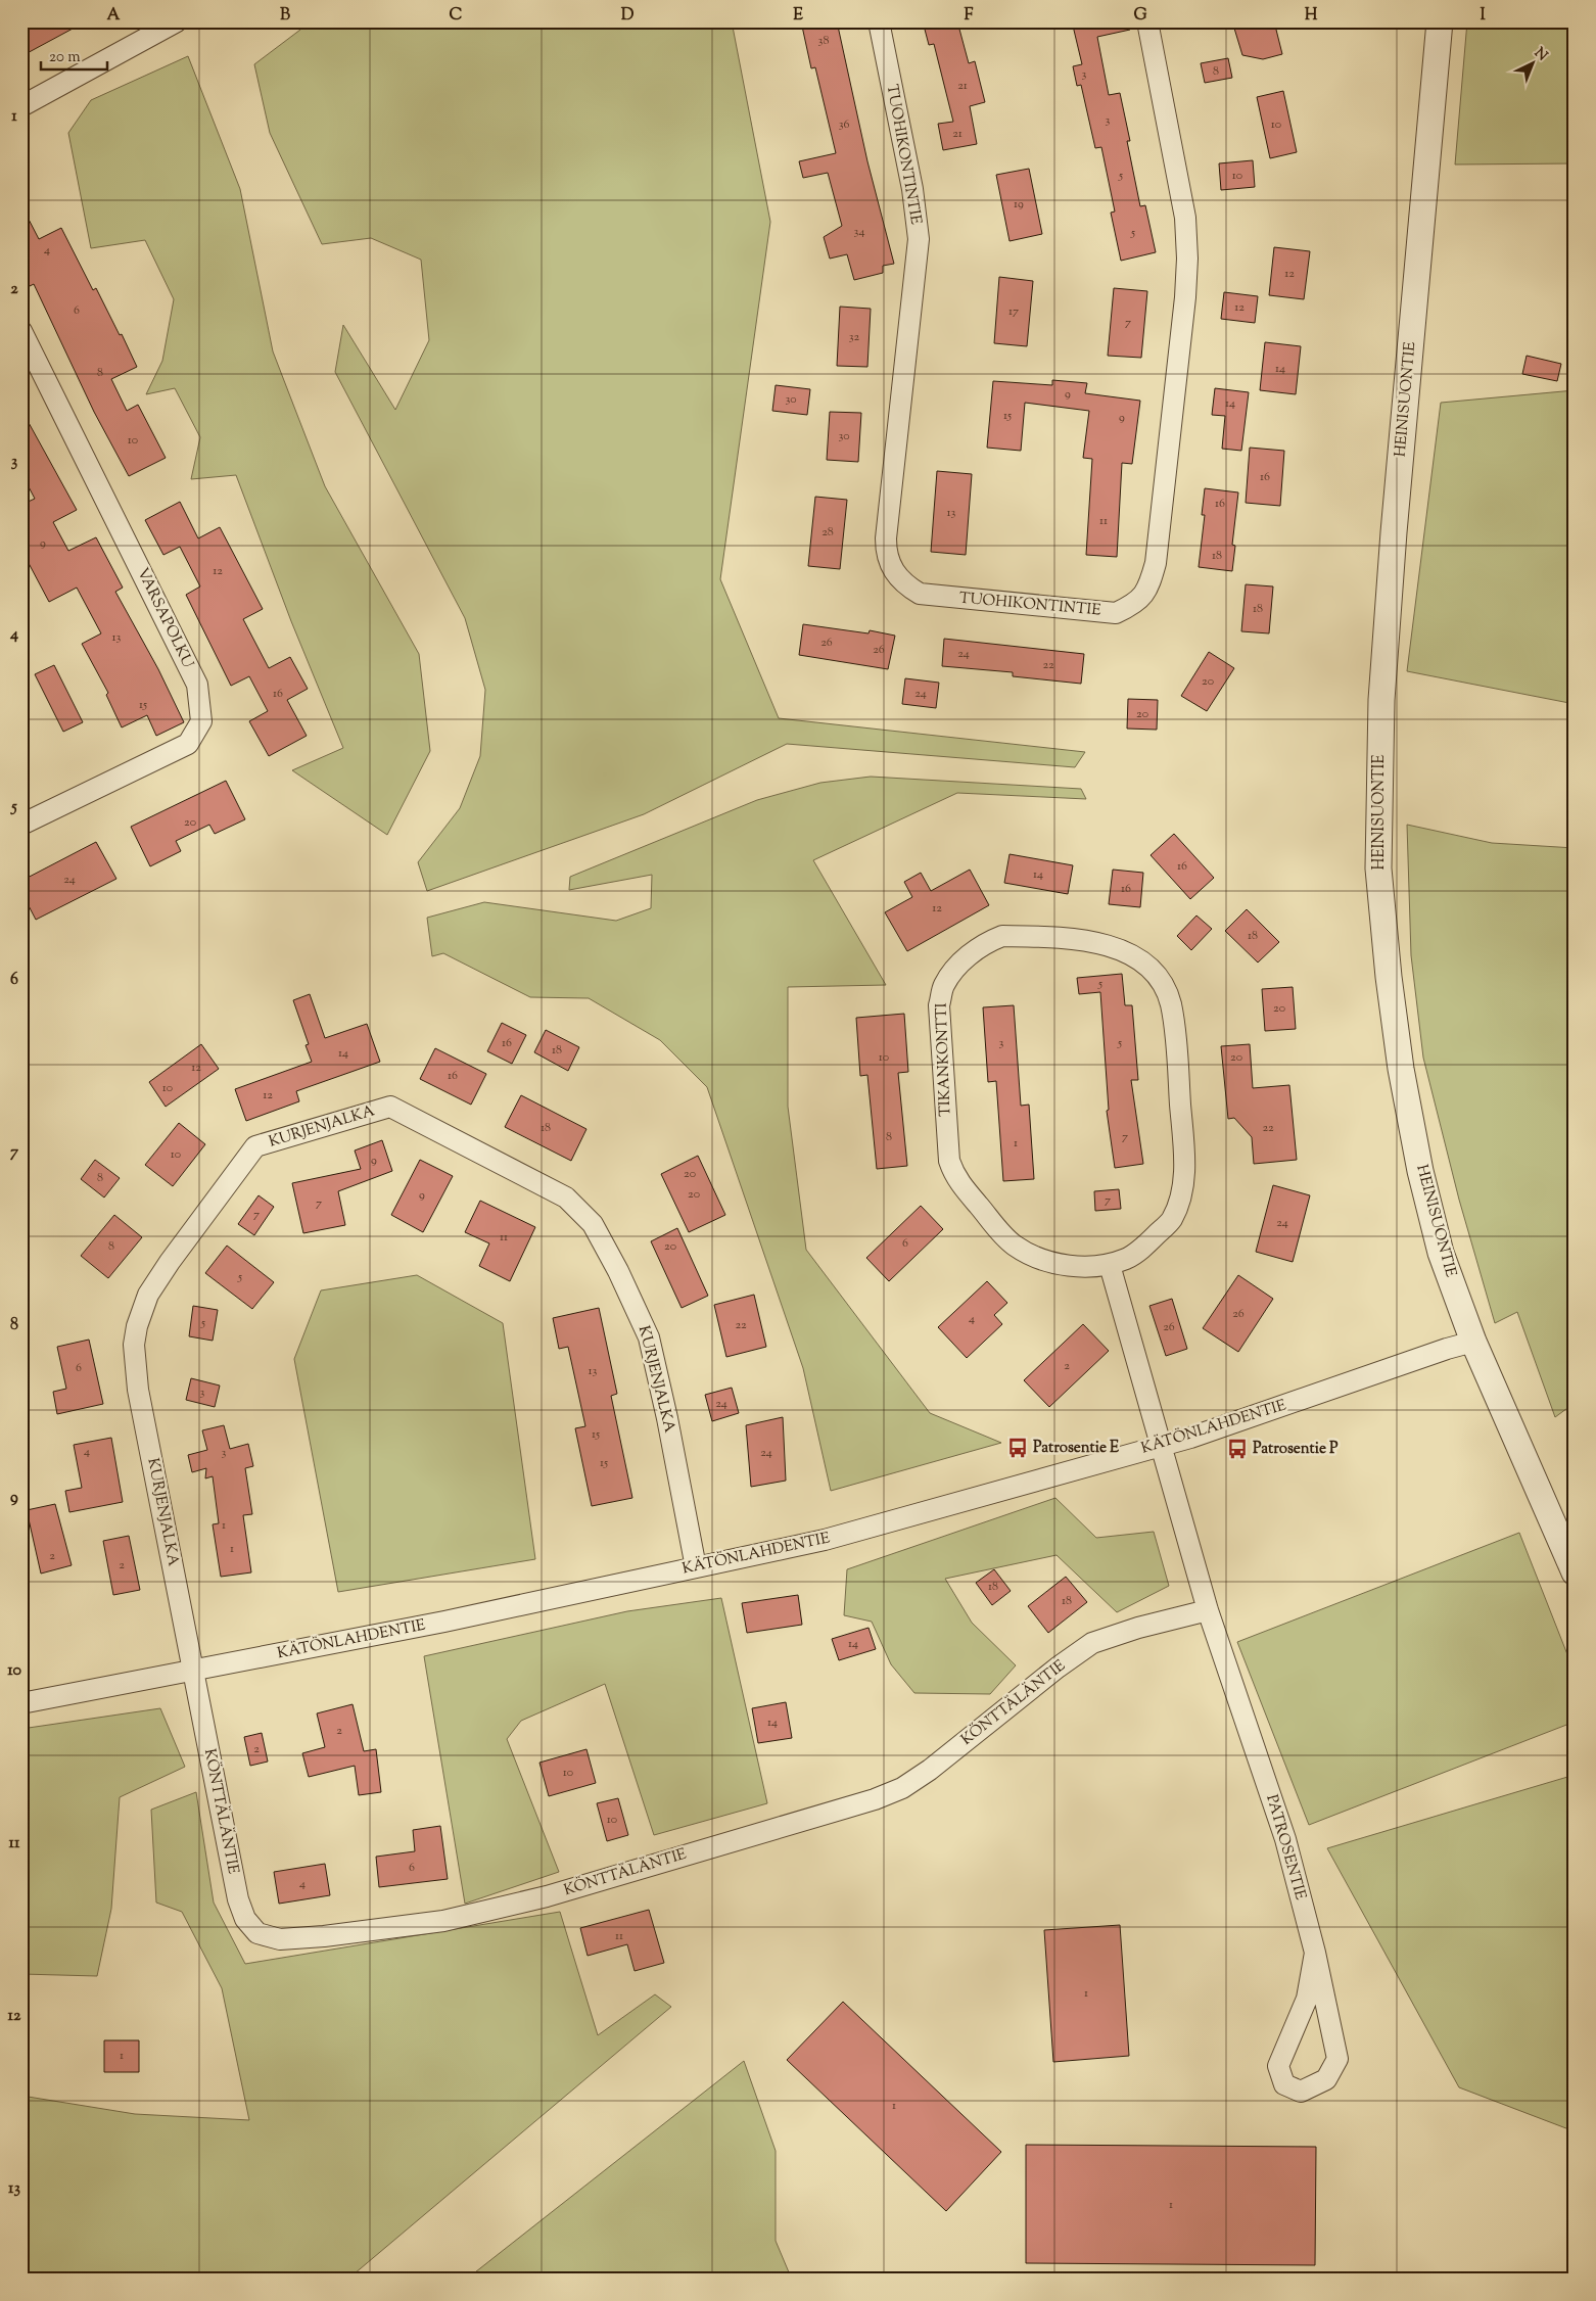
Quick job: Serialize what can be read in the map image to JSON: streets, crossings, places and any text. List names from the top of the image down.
{
  "streets": {
    "street": [
      "TUOHIKONTINTIE",
      "HEINISUONTIE",
      "VARSAPOLKU",
      "TIKANKONTTI",
      "KURJENJALKA",
      "KÄTÖNLAHDENTIE",
      "KÖNTTÄLÄNTIE",
      "PATROSENTIE"
    ]
  },
  "crossings": [
    ["HEINISUONTIE", "KÄTÖNLAHDENTIE"],
    ["KURJENJALKA", "KÄTÖNLAHDENTIE"],
    ["KURJENJALKA", "KÖNTTÄLÄNTIE"],
    ["KÄTÖNLAHDENTIE", "KÖNTTÄLÄNTIE"],
    ["KÄTÖNLAHDENTIE", "PATROSENTIE"],
    ["KÖNTTÄLÄNTIE", "PATROSENTIE"]
  ],
  "places": {
    "bus stop": ["Patrosentie E", "Patrosentie P"]
  },
  "house_numbers": [
    "38",
    "8",
    "3",
    "21",
    "3",
    "36",
    "10",
    "21",
    "5",
    "10",
    "19",
    "34",
    "5",
    "4",
    "12",
    "12",
    "6",
    "17",
    "7",
    "32",
    "14",
    "8",
    "9",
    "30",
    "14",
    "15",
    "9",
    "30",
    "10",
    "16",
    "16",
    "13",
    "11",
    "28",
    "9",
    "18",
    "12",
    "18",
    "13",
    "26",
    "26",
    "24",
    "22",
    "20",
    "16",
    "24",
    "15",
    "20",
    "20",
    "16",
    "14",
    "24",
    "16",
    "12",
    "18",
    "5",
    "20",
    "16",
    "3",
    "5",
    "18",
    "14",
    "10",
    "20",
    "12",
    "16",
    "10",
    "12",
    "18",
    "22",
    "8",
    "7",
    "1",
    "10",
    "9",
    "20",
    "8",
    "20",
    "9",
    "7",
    "7",
    "7",
    "24",
    "11",
    "6",
    "8",
    "20",
    "5",
    "26",
    "4",
    "5",
    "22",
    "26",
    "2",
    "6",
    "13",
    "3",
    "24",
    "15",
    "4",
    "3",
    "24",
    "15",
    "1",
    "1",
    "2",
    "2",
    "18",
    "18",
    "14",
    "14",
    "2",
    "2",
    "10",
    "10",
    "6",
    "4",
    "11",
    "1",
    "1",
    "1",
    "1"
  ],
  "scale_bar": "20 m",
  "north": "top right",
  "grid": {
    "columns": [
      "A",
      "B",
      "C",
      "D",
      "E",
      "F",
      "G",
      "H",
      "I"
    ],
    "rows": [
      "1",
      "2",
      "3",
      "4",
      "5",
      "6",
      "7",
      "8",
      "9",
      "10",
      "11",
      "12",
      "13"
    ]
  }
}
